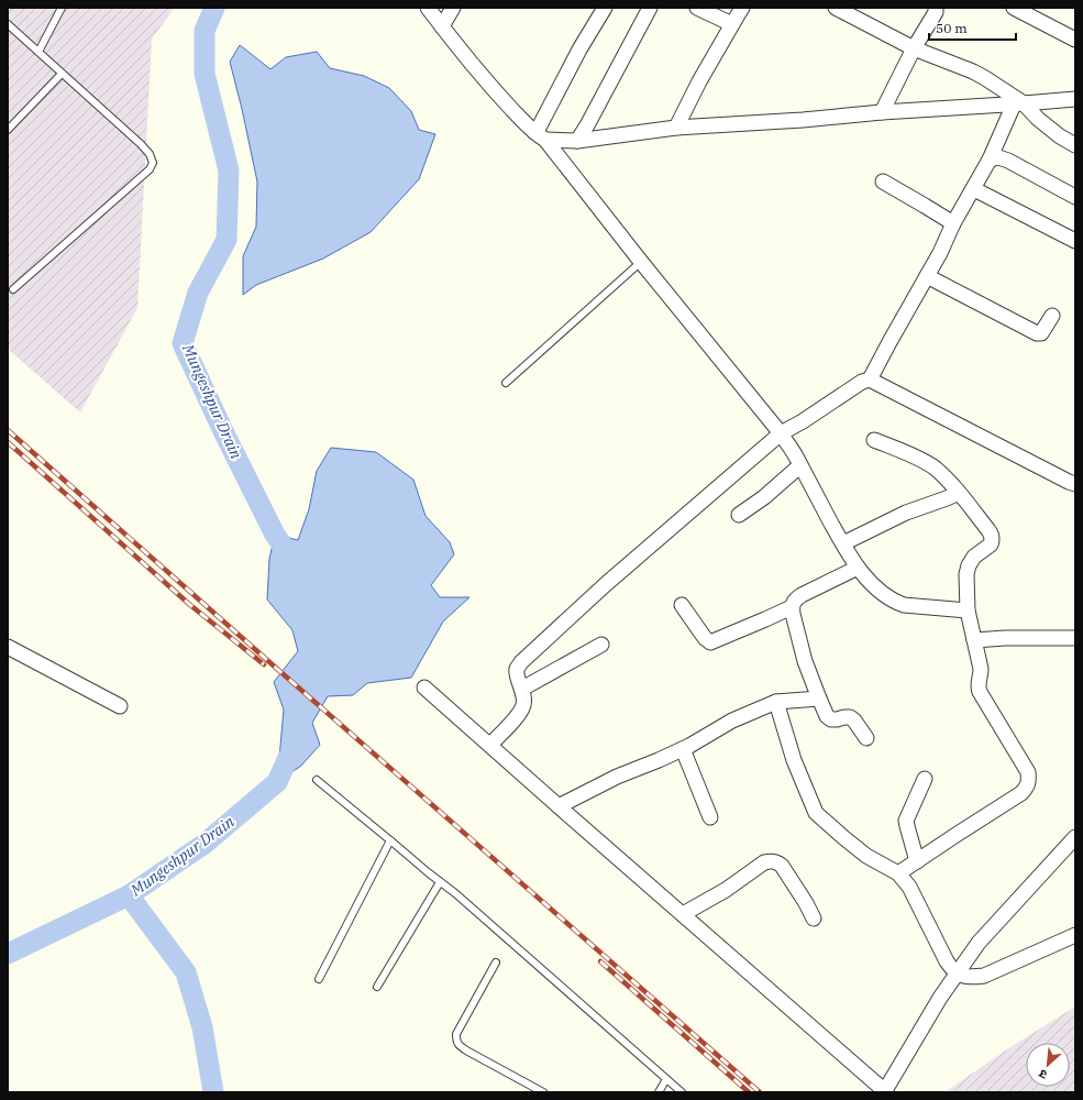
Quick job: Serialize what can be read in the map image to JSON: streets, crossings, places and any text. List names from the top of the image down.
{
  "water": ["Mungeshpur Drain"],
  "scale_bar": "50 m",
  "north": "bottom left"
}
